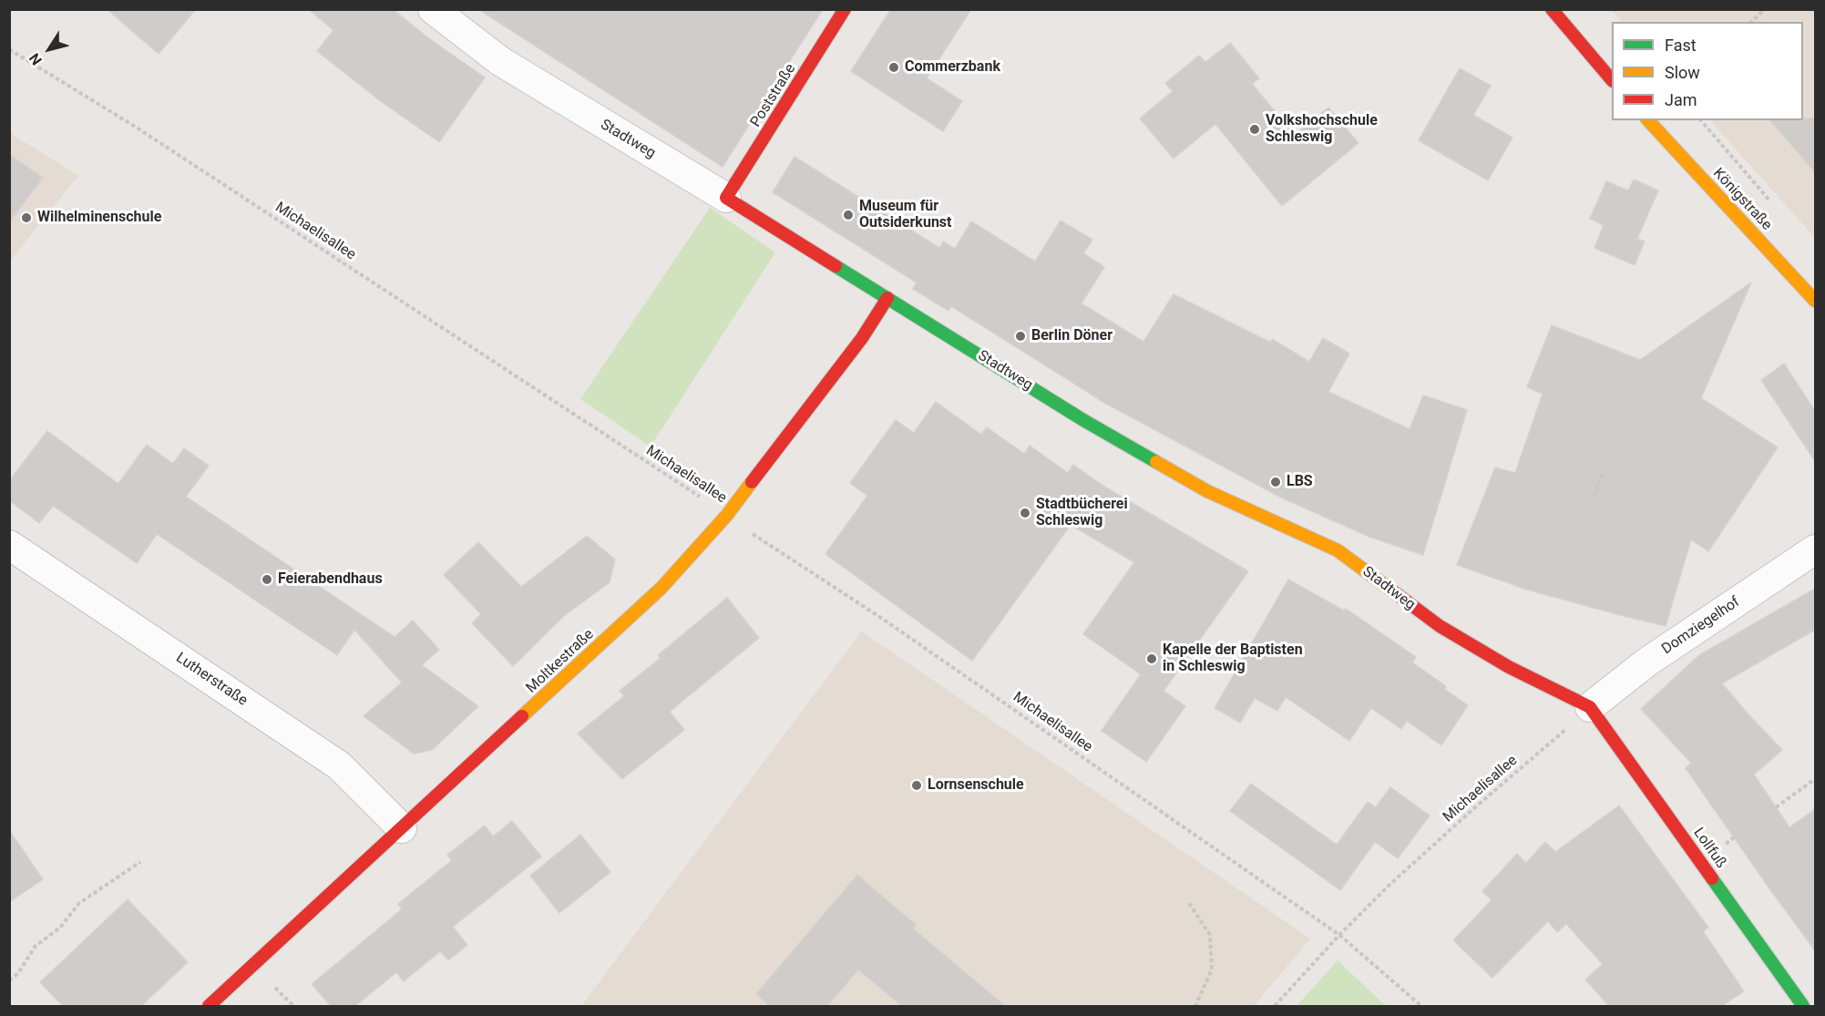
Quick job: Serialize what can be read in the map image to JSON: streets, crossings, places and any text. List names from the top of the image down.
{
  "streets": {
    "street": [
      "Poststraße",
      "Stadtweg",
      "Königstraße",
      "Domziegelhof",
      "Moltkestraße",
      "Lutherstraße",
      "Lollfuß"
    ],
    "path": ["Michaelisallee"]
  },
  "crossings": [
    ["Poststraße", "Stadtweg"],
    ["Stadtweg", "Michaelisallee"],
    ["Stadtweg", "Domziegelhof"],
    ["Stadtweg", "Moltkestraße"],
    ["Stadtweg", "Lollfuß"],
    ["Michaelisallee", "Domziegelhof"],
    ["Michaelisallee", "Moltkestraße"],
    ["Michaelisallee", "Lollfuß"],
    ["Domziegelhof", "Lollfuß"],
    ["Moltkestraße", "Lutherstraße"]
  ],
  "places": [
    "Commerzbank",
    "Volkshochschule Schleswig",
    "Museum für Outsiderkunst",
    "Wilhelminenschule",
    "Berlin Döner",
    "LBS",
    "Stadtbücherei Schleswig",
    "Feierabendhaus",
    "Kapelle der Baptisten in Schleswig",
    "Lornsenschule"
  ],
  "legend": ["Fast", "Slow", "Jam"],
  "north": "bottom left"
}
